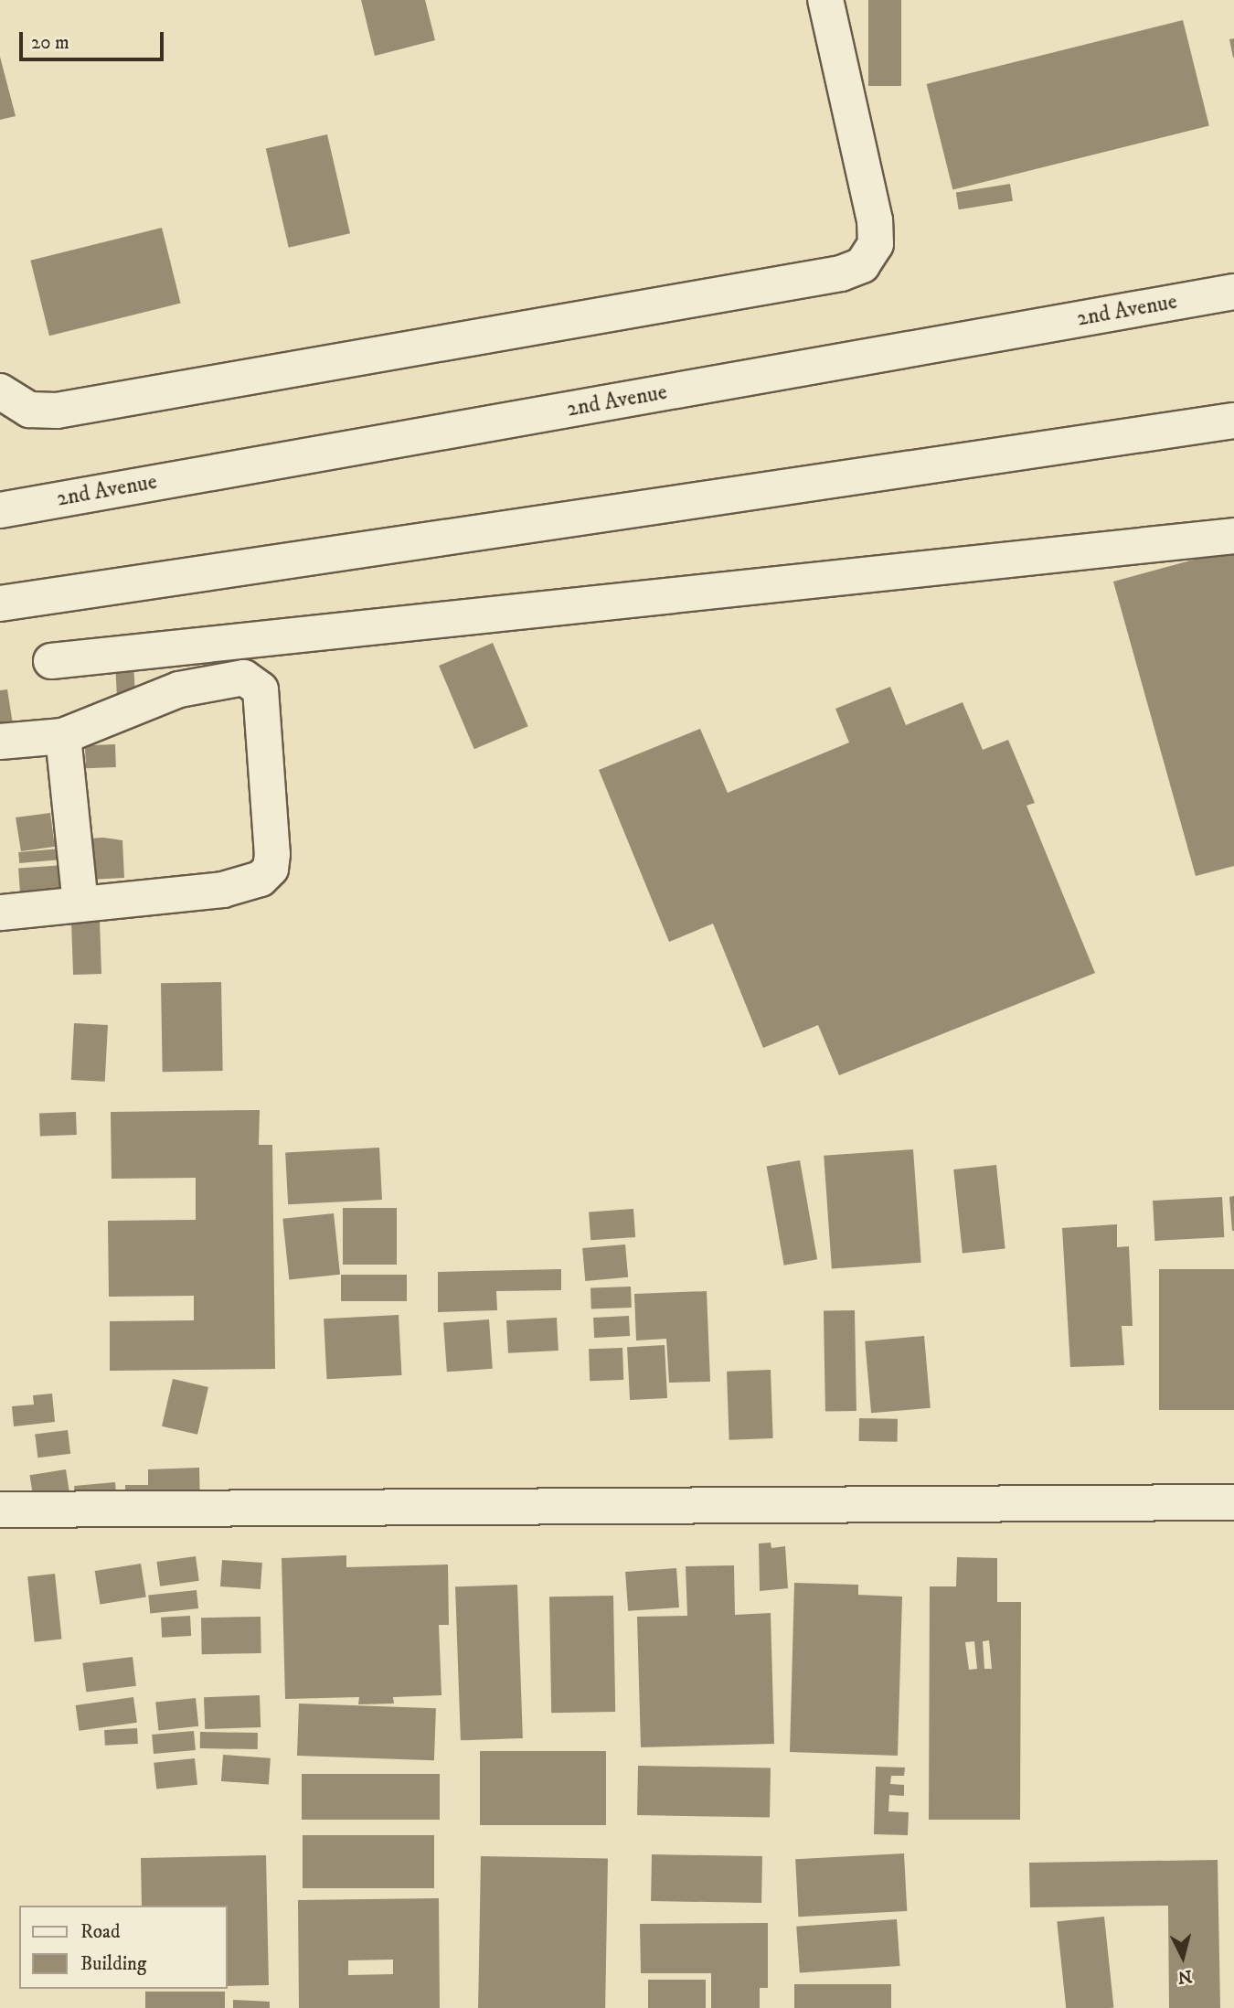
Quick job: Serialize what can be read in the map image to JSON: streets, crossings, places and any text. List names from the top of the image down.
{
  "streets": {
    "street": ["2nd Avenue"]
  },
  "legend": ["Road", "Building"],
  "scale_bar": "20 m",
  "north": "bottom"
}
